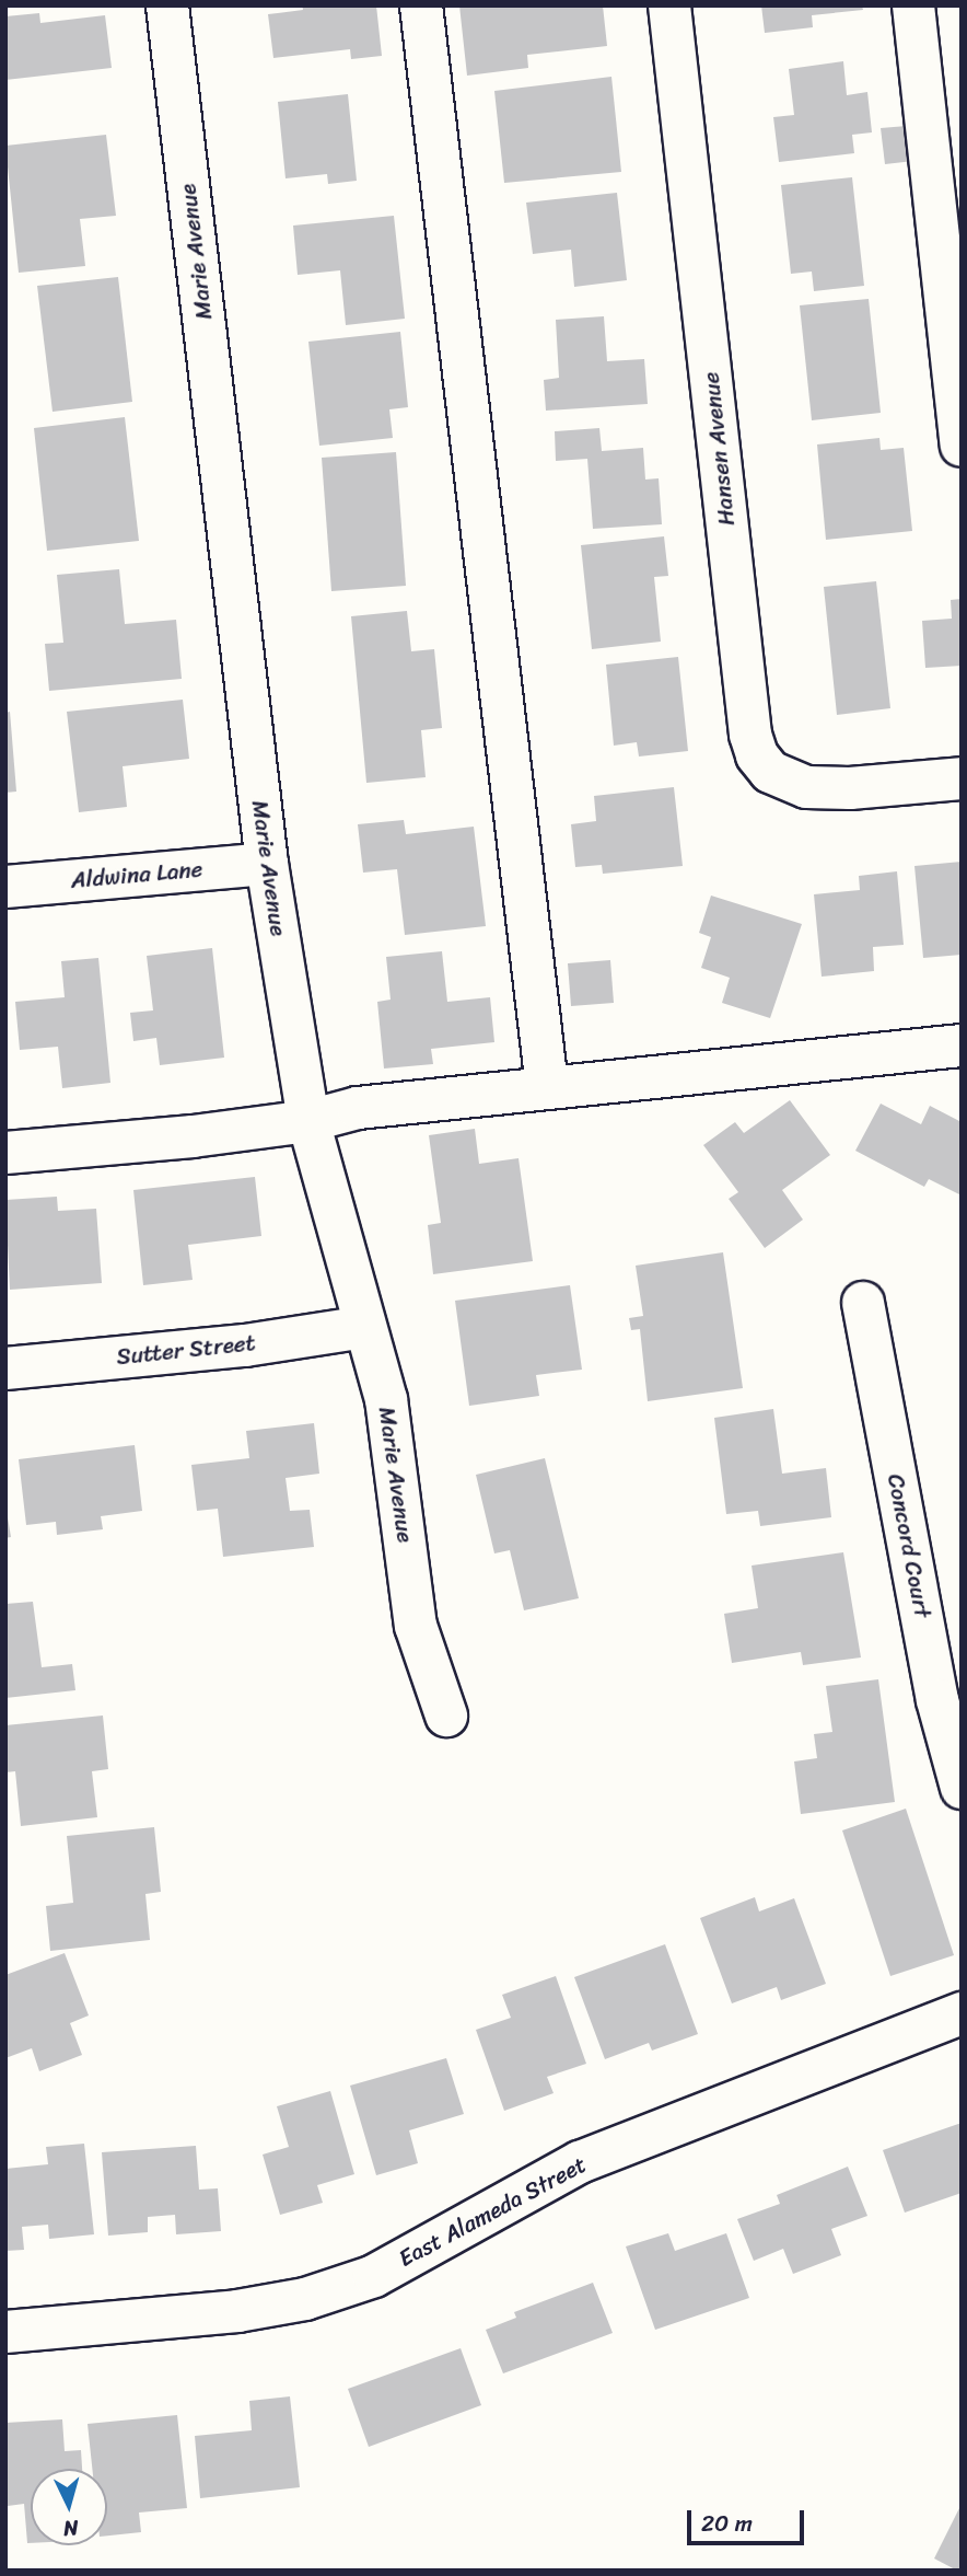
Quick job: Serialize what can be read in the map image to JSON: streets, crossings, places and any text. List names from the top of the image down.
{
  "streets": {
    "street": [
      "Marie Avenue",
      "Hansen Avenue",
      "Aldwina Lane",
      "Sutter Street",
      "Concord Court",
      "East Alameda Street"
    ]
  },
  "crossings": [
    ["Marie Avenue", "Aldwina Lane"],
    ["Marie Avenue", "Sutter Street"]
  ],
  "scale_bar": "20 m",
  "north": "bottom"
}
